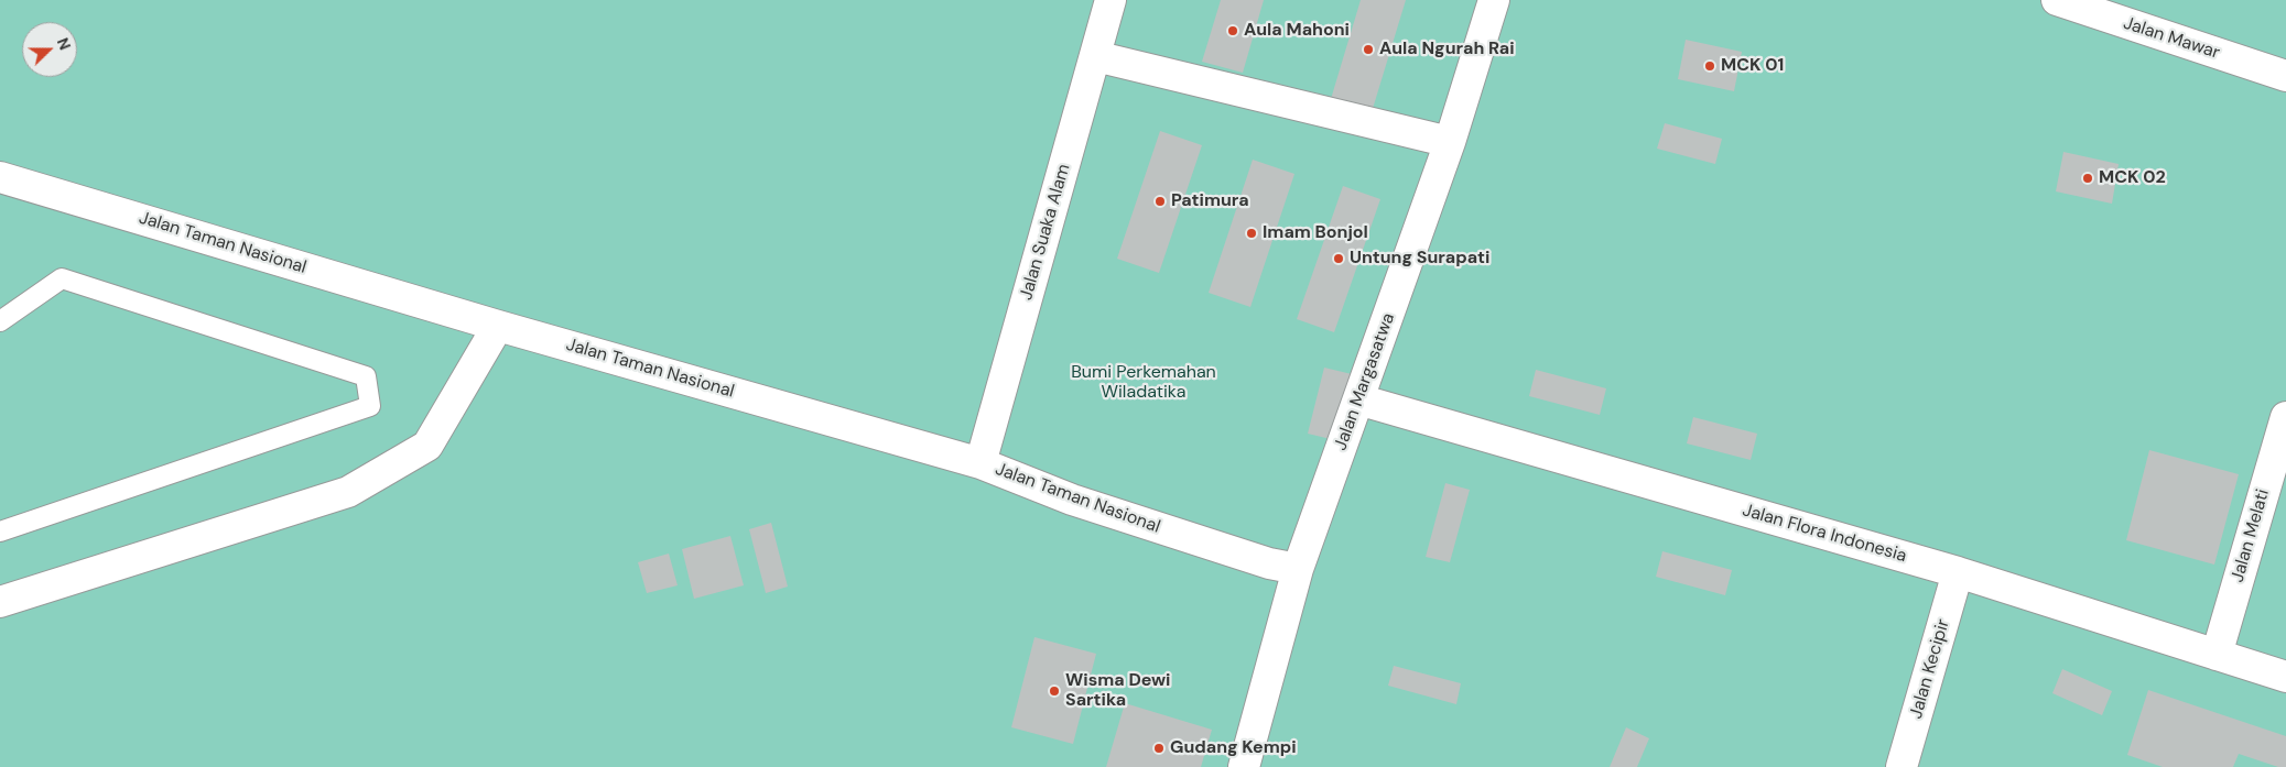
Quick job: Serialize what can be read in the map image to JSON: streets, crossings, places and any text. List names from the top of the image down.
{
  "streets": {
    "street": [
      "Jalan Mawar",
      "Jalan Suaka Alam",
      "Jalan Taman Nasional",
      "Jalan Margasatwa",
      "Jalan Flora Indonesia",
      "Jalan Melati",
      "Jalan Kecipir"
    ]
  },
  "crossings": [
    ["Jalan Suaka Alam", "Jalan Taman Nasional"],
    ["Jalan Taman Nasional", "Jalan Margasatwa"],
    ["Jalan Margasatwa", "Jalan Flora Indonesia"],
    ["Jalan Flora Indonesia", "Jalan Melati"],
    ["Jalan Flora Indonesia", "Jalan Kecipir"]
  ],
  "parks": ["Bumi Perkemahan Wiladatika"],
  "places": [
    "Aula Mahoni",
    "Aula Ngurah Rai",
    "MCK 01",
    "MCK 02",
    "Patimura",
    "Imam Bonjol",
    "Untung Surapati",
    "Wisma Dewi Sartika",
    "Gudang Kempi"
  ],
  "north": "right"
}
